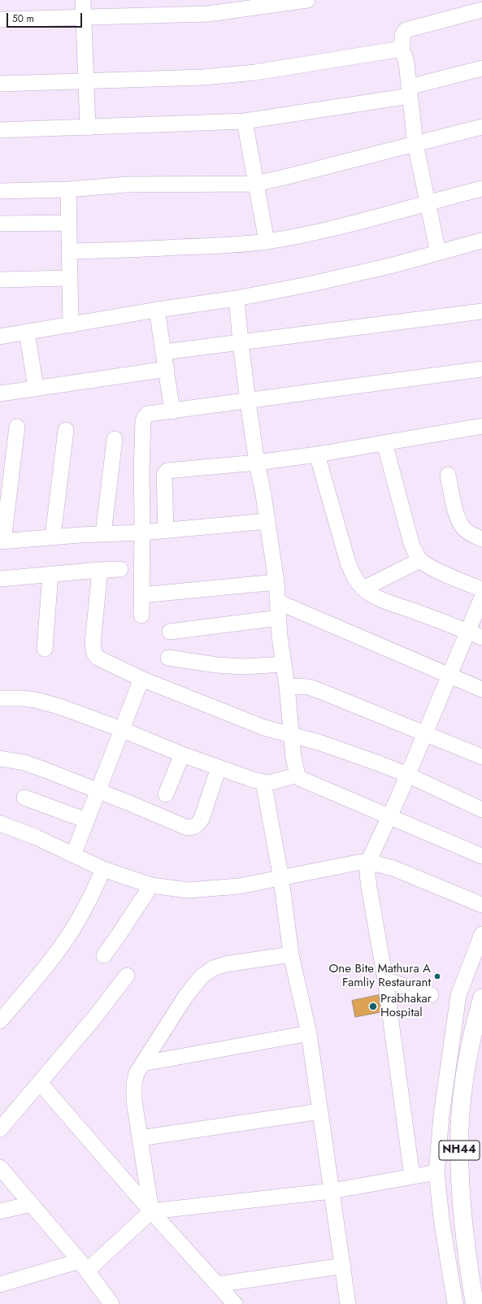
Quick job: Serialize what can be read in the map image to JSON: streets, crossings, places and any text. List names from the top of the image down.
{
  "streets": {
    "highway": ["NH44"]
  },
  "places": ["One Bite Mathura A Famliy Restaurant", "Prabhakar Hospital"],
  "scale_bar": "50 m"
}
